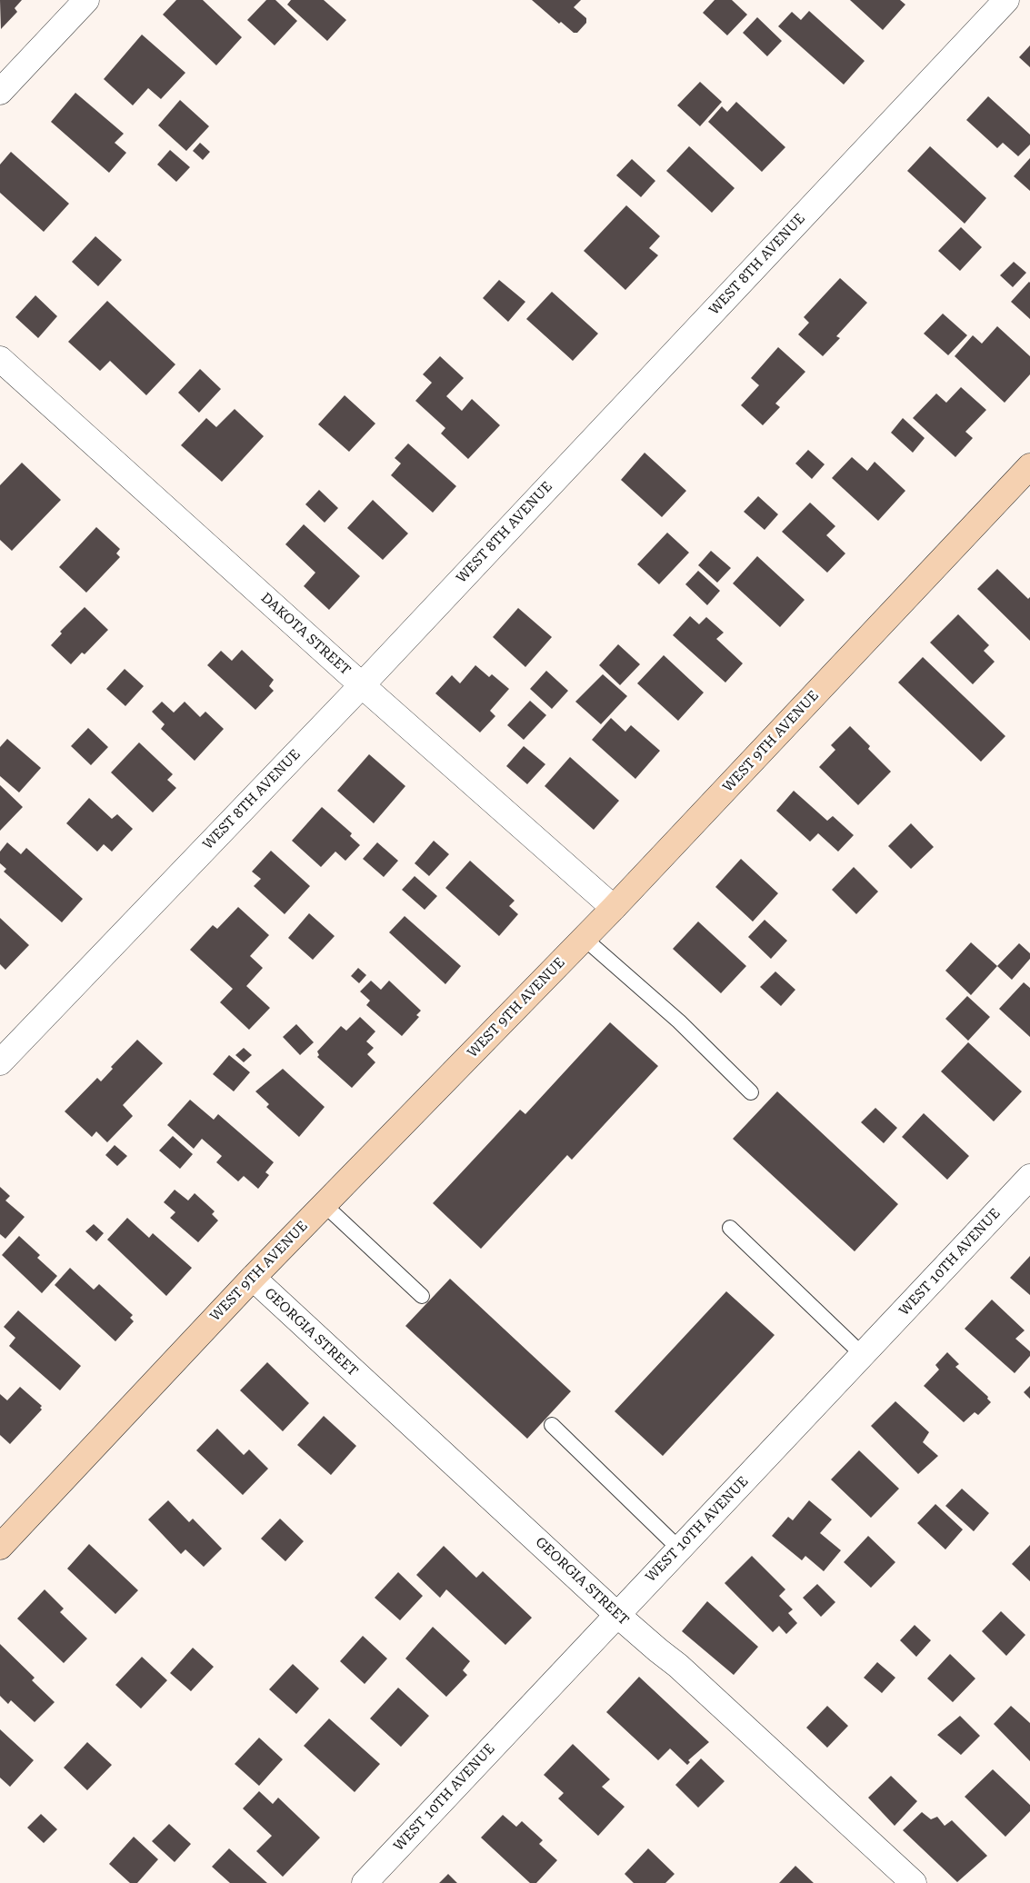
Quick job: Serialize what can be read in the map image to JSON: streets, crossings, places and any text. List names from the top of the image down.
{
  "streets": {
    "main road": ["WEST 9TH AVENUE"],
    "street": [
      "WEST 8TH AVENUE",
      "DAKOTA STREET",
      "WEST 10TH AVENUE",
      "GEORGIA STREET"
    ]
  },
  "crossings": [
    ["WEST 8TH AVENUE", "DAKOTA STREET"],
    ["DAKOTA STREET", "WEST 9TH AVENUE"],
    ["WEST 9TH AVENUE", "GEORGIA STREET"],
    ["WEST 10TH AVENUE", "GEORGIA STREET"]
  ]
}
